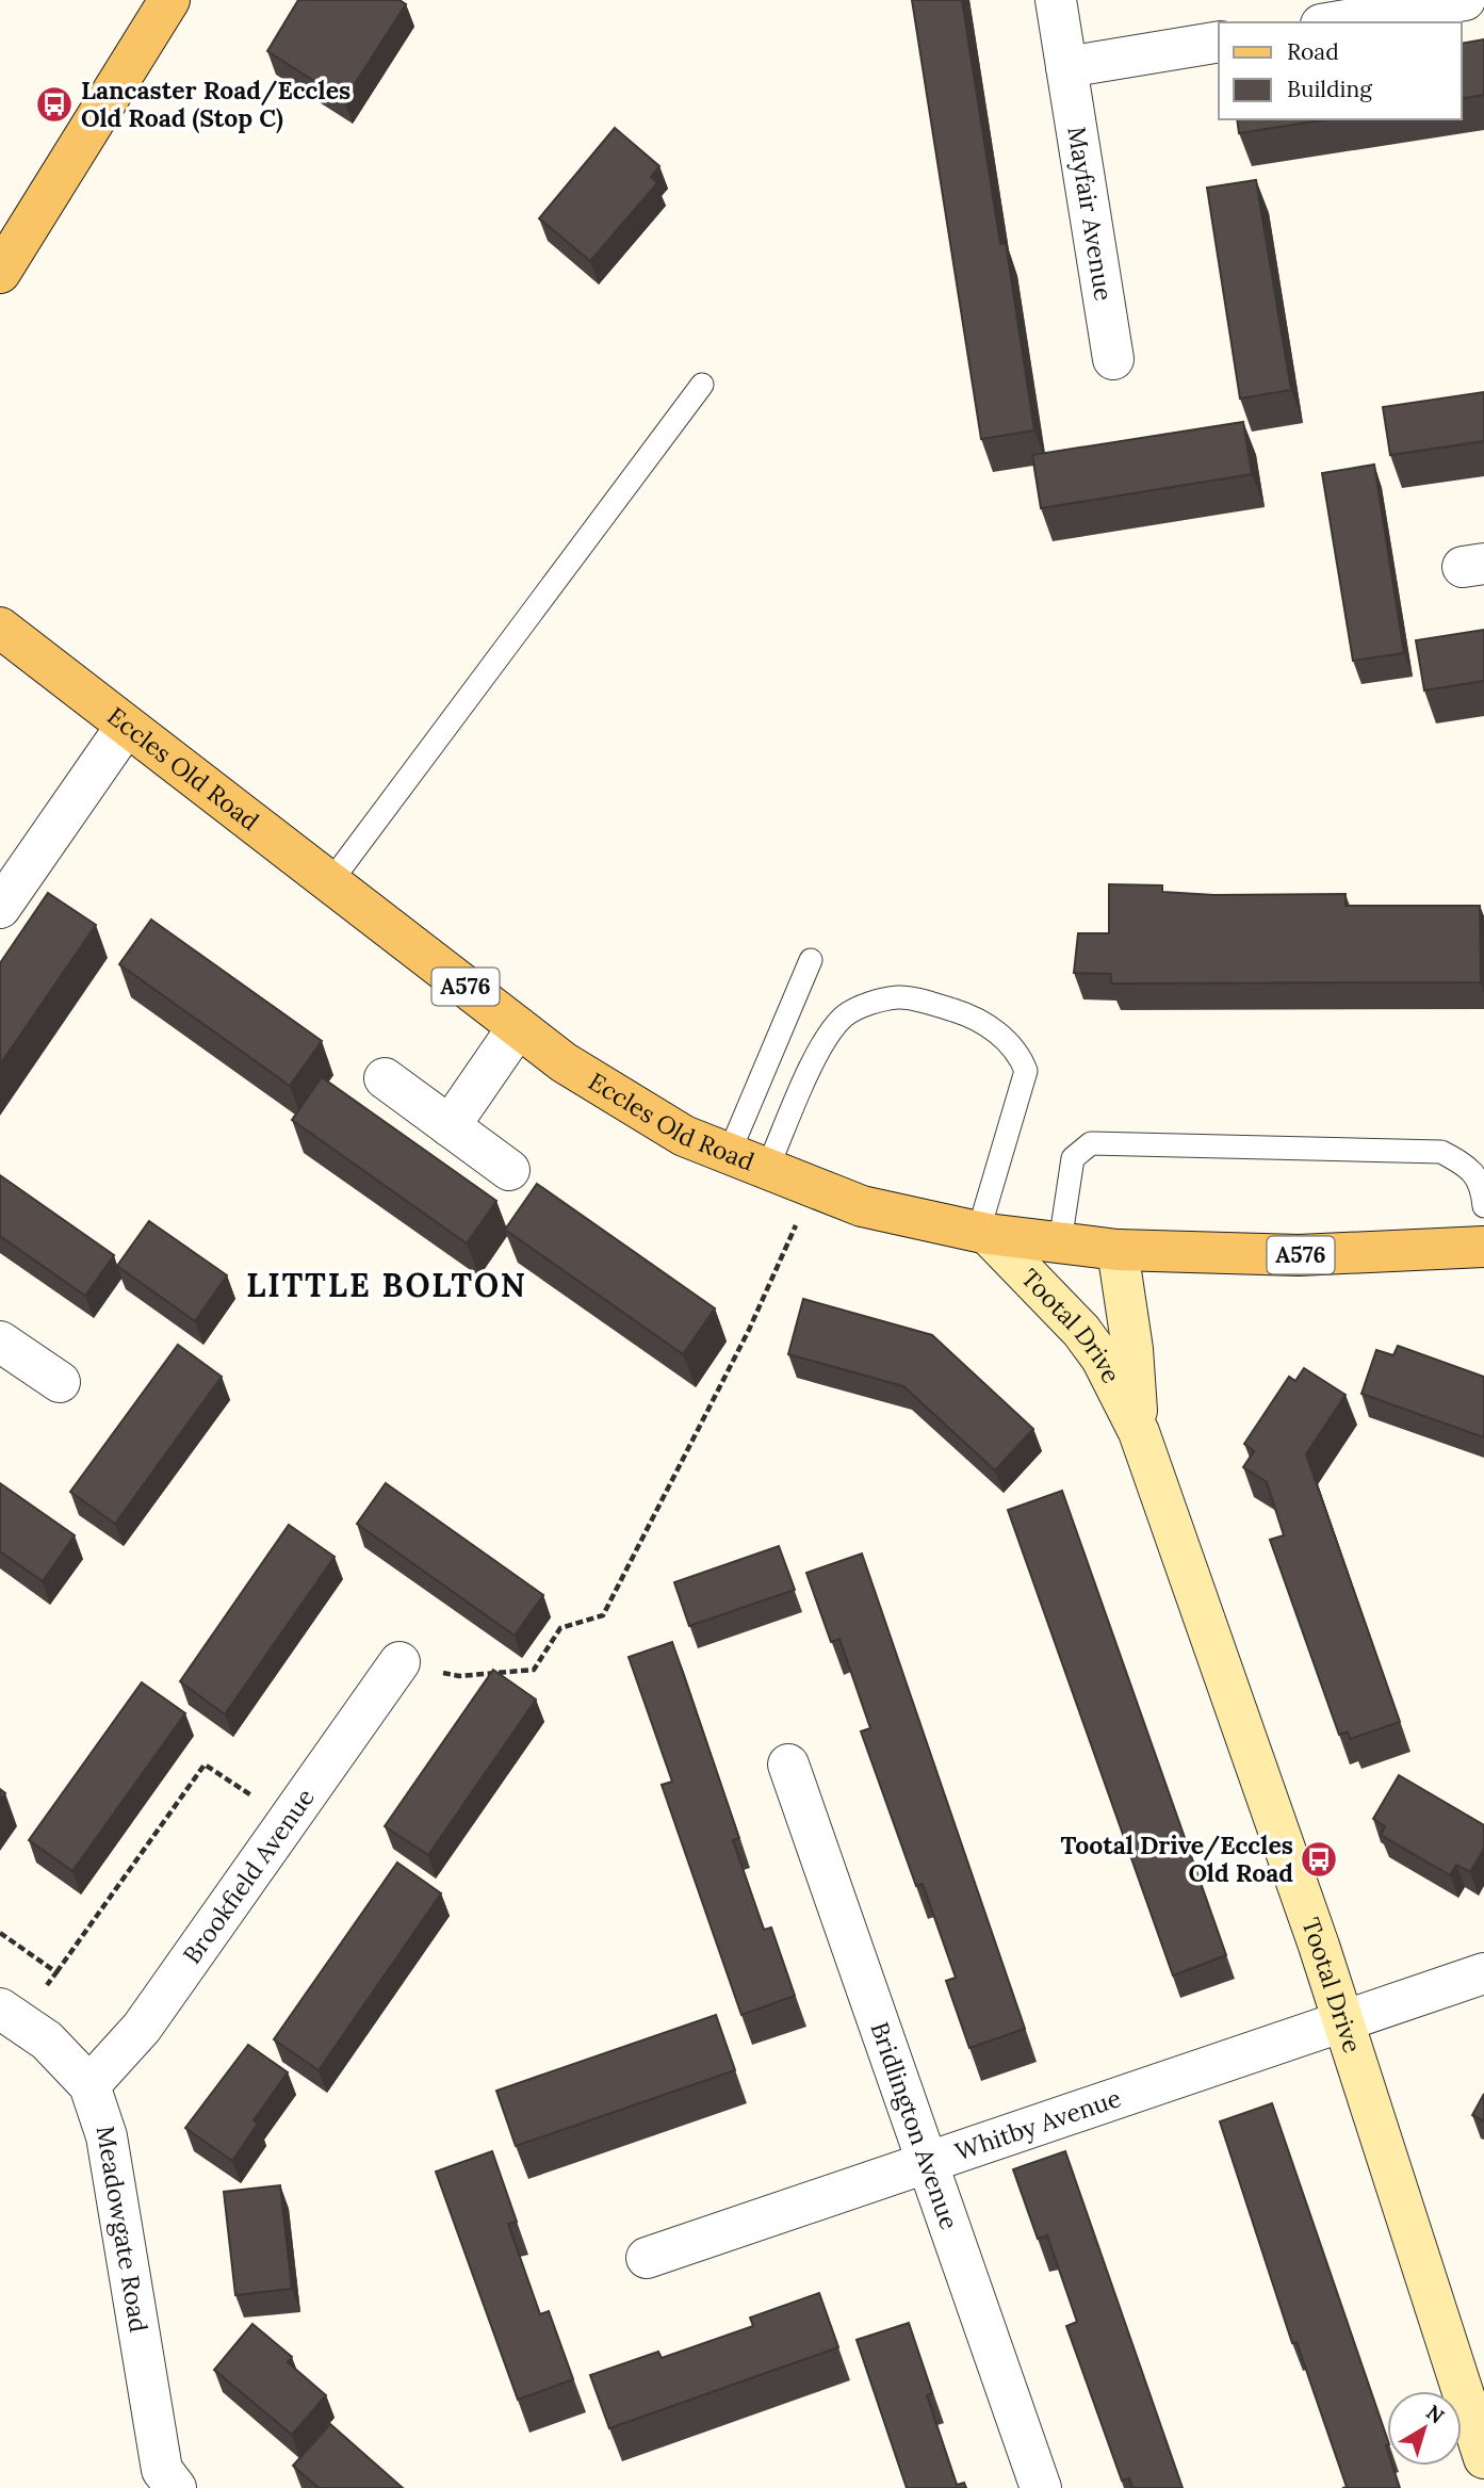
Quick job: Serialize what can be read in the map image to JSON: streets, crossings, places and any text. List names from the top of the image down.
{
  "streets": {
    "main road": ["Eccles Old Road", "A576"],
    "street": [
      "Mayfair Avenue",
      "Tootal Drive",
      "Brookfield Avenue",
      "Whitby Avenue",
      "Bridlington Avenue",
      "Meadowgate Road"
    ]
  },
  "crossings": [
    ["Eccles Old Road", "Tootal Drive"],
    ["Tootal Drive", "Whitby Avenue"],
    ["Brookfield Avenue", "Meadowgate Road"],
    ["Whitby Avenue", "Bridlington Avenue"]
  ],
  "districts": ["LITTLE BOLTON"],
  "places": {
    "bus stop": ["Lancaster Road/Eccles Old Road (Stop C)", "Tootal Drive/Eccles Old Road"]
  },
  "legend": ["Road", "Building"],
  "north": "top right"
}
